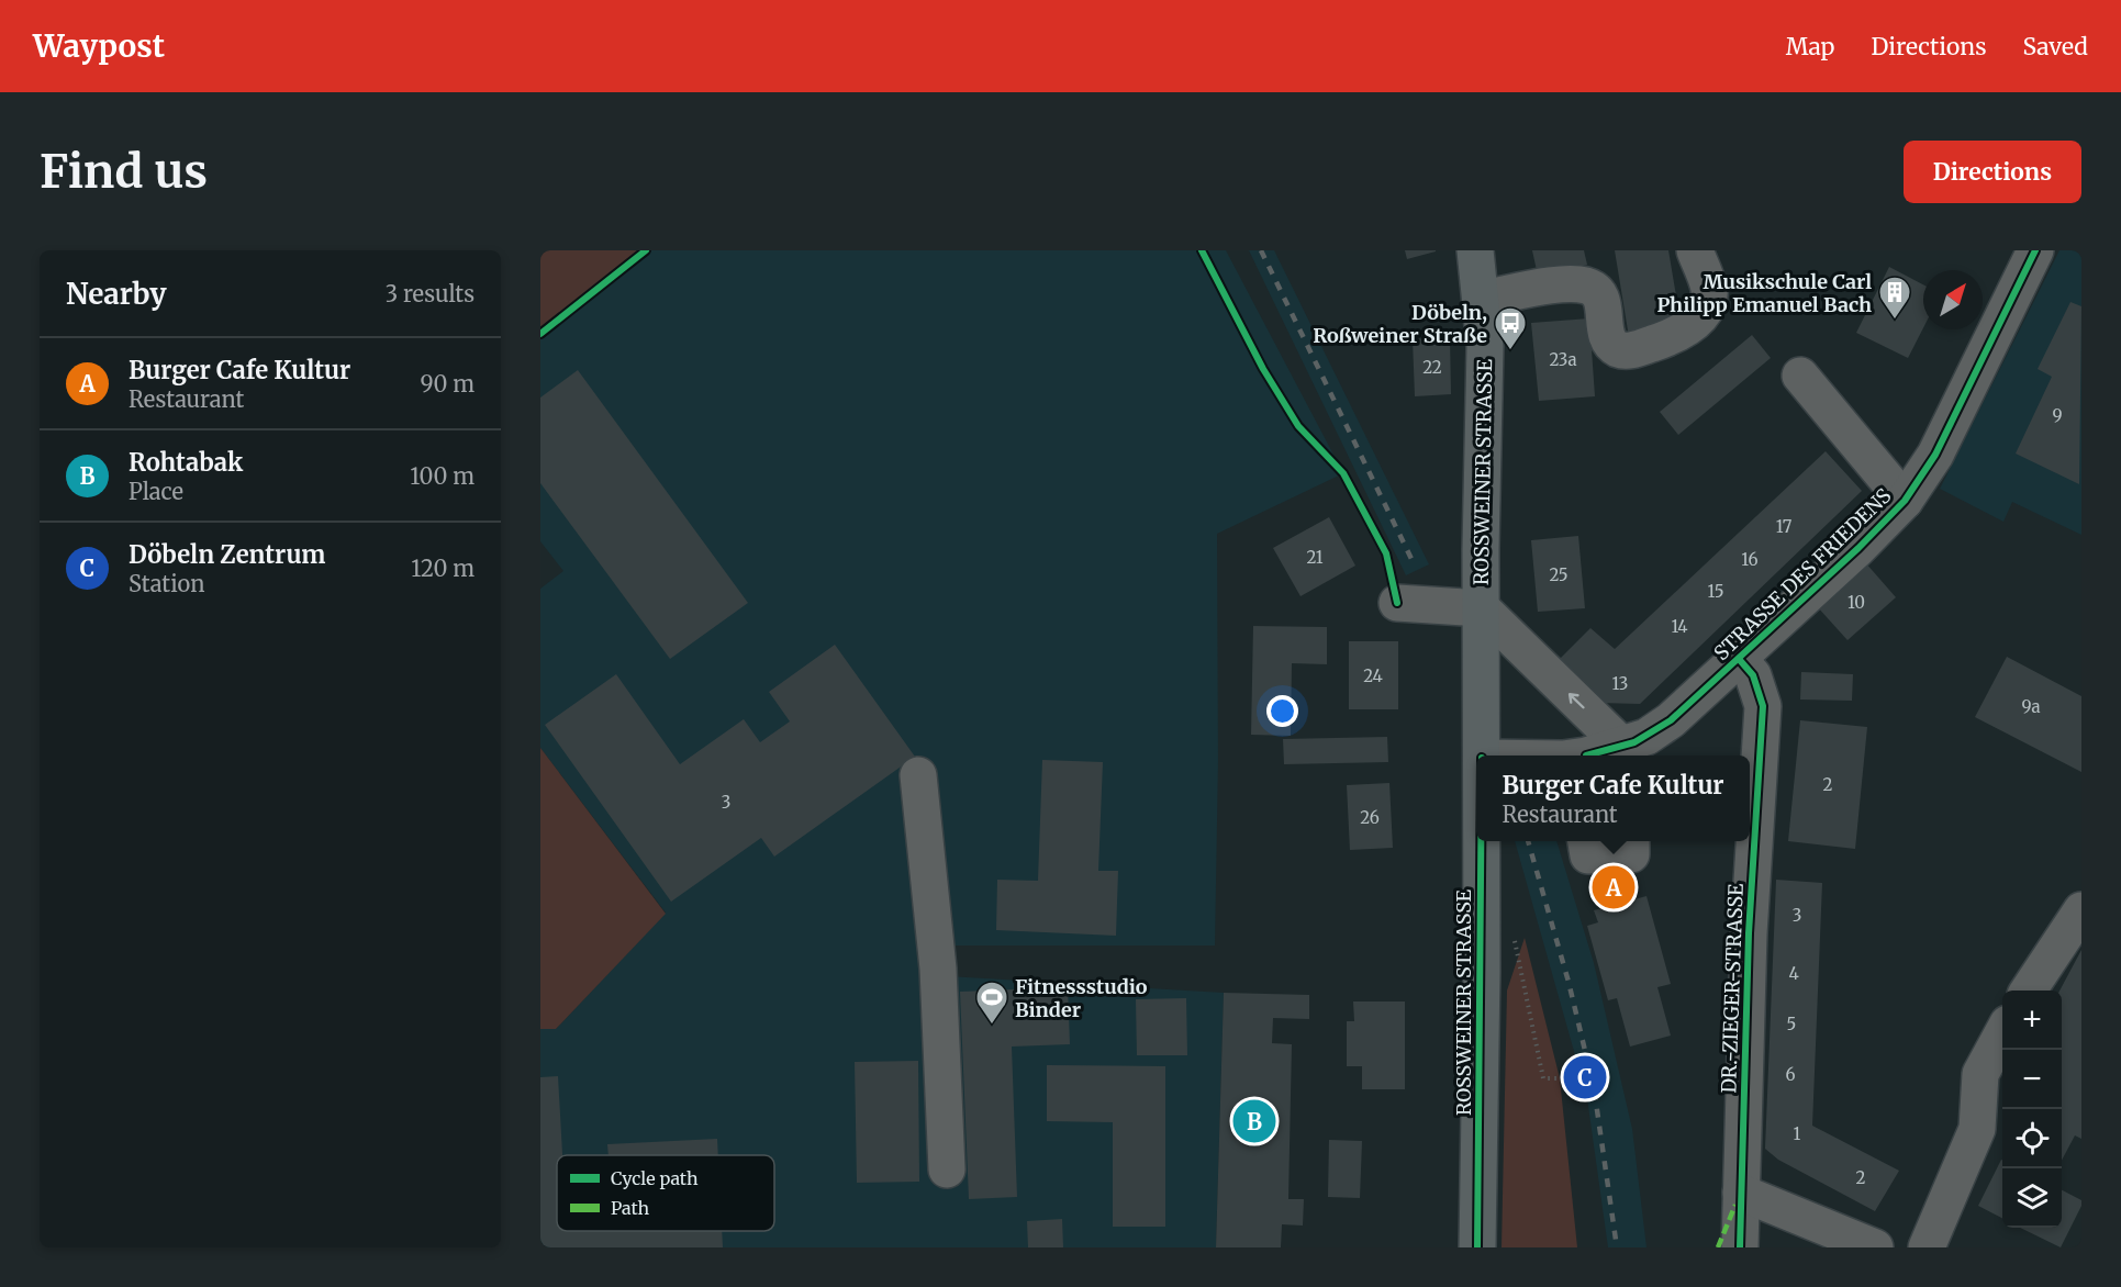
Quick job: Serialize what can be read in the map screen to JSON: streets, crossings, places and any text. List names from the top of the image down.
{
  "streets": {
    "main road": ["ROSSWEINER STRASSE"],
    "street": ["STRASSE DES FRIEDENS", "DR.-ZIEGER-STRASSE"]
  },
  "crossings": [
    ["STRASSE DES FRIEDENS", "DR.-ZIEGER-STRASSE"]
  ],
  "places": {
    "building": ["Musikschule Carl Philipp Emanuel Bach"],
    "bus stop": ["Döbeln, Roßweiner Straße"],
    "sports": ["Fitnessstudio Binder"]
  },
  "house_numbers": [
    "23a",
    "22",
    "9",
    "17",
    "21",
    "16",
    "25",
    "15",
    "10",
    "14",
    "24",
    "13",
    "9a",
    "2",
    "3",
    "26",
    "3",
    "4",
    "5",
    "6",
    "1",
    "2"
  ],
  "legend": ["Cycle path", "Path"],
  "north": "top right",
  "page": {
    "header": "Waypost",
    "nav": ["Map", "Directions", "Saved"],
    "buttons": "Directions",
    "title": "Find us",
    "heading": ["Nearby", "3 results"],
    "list": [
      {
        "mark": "A",
        "name": "Burger Cafe Kultur",
        "note": "Restaurant",
        "value": "90 m"
      },
      {
        "mark": "B",
        "name": "Rohtabak",
        "note": "Place",
        "value": "100 m"
      },
      {
        "mark": "C",
        "name": "Döbeln Zentrum",
        "note": "Station",
        "value": "120 m"
      }
    ],
    "popup": ["Burger Cafe Kultur", "Restaurant"],
    "pins": ["A", "C", "B"],
    "map_buttons": ["+", "−"]
  }
}
